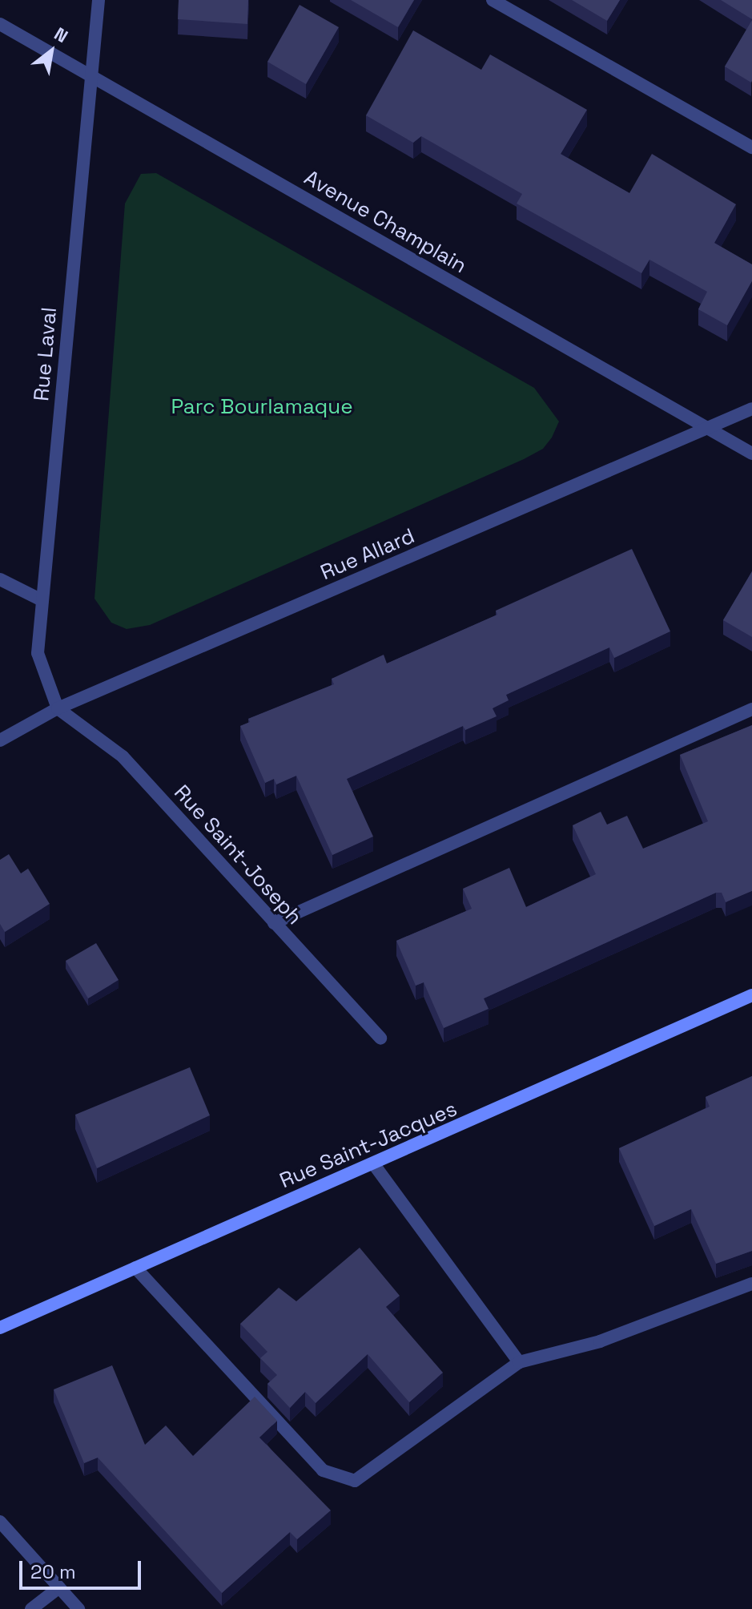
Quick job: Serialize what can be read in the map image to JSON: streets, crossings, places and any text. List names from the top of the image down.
{
  "streets": {
    "main road": ["Rue Saint-Jacques"],
    "street": [
      "Avenue Champlain",
      "Rue Laval",
      "Rue Allard",
      "Rue Saint-Joseph"
    ]
  },
  "crossings": [
    ["Avenue Champlain", "Rue Laval"],
    ["Avenue Champlain", "Rue Allard"],
    ["Rue Laval", "Rue Allard"],
    ["Rue Laval", "Rue Saint-Joseph"],
    ["Rue Allard", "Rue Saint-Joseph"]
  ],
  "parks": ["Parc Bourlamaque"],
  "scale_bar": "20 m",
  "north": "top right"
}
